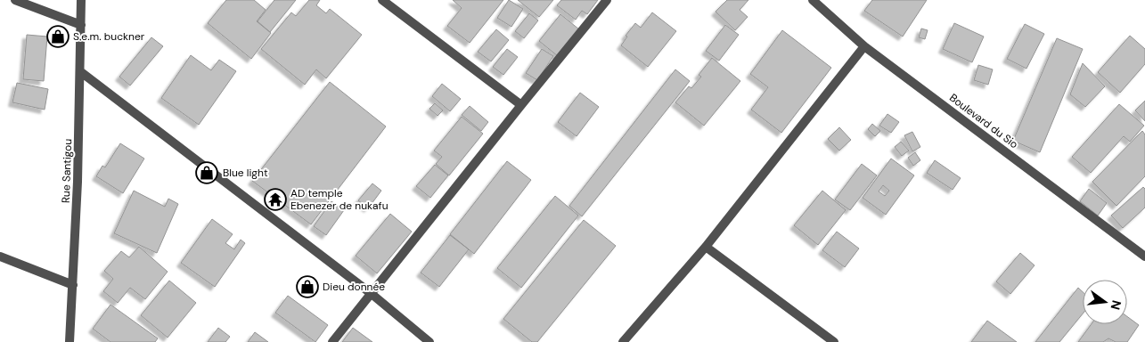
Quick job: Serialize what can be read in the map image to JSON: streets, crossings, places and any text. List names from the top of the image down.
{
  "streets": {
    "street": ["Boulevard du Sio", "Rue Santigou"]
  },
  "places": {
    "shop": ["S.e.m. buckner", "Blue light", "Dieu donnée"],
    "temple": ["AD temple Ebenezer de nukafu"]
  },
  "north": "right"
}
